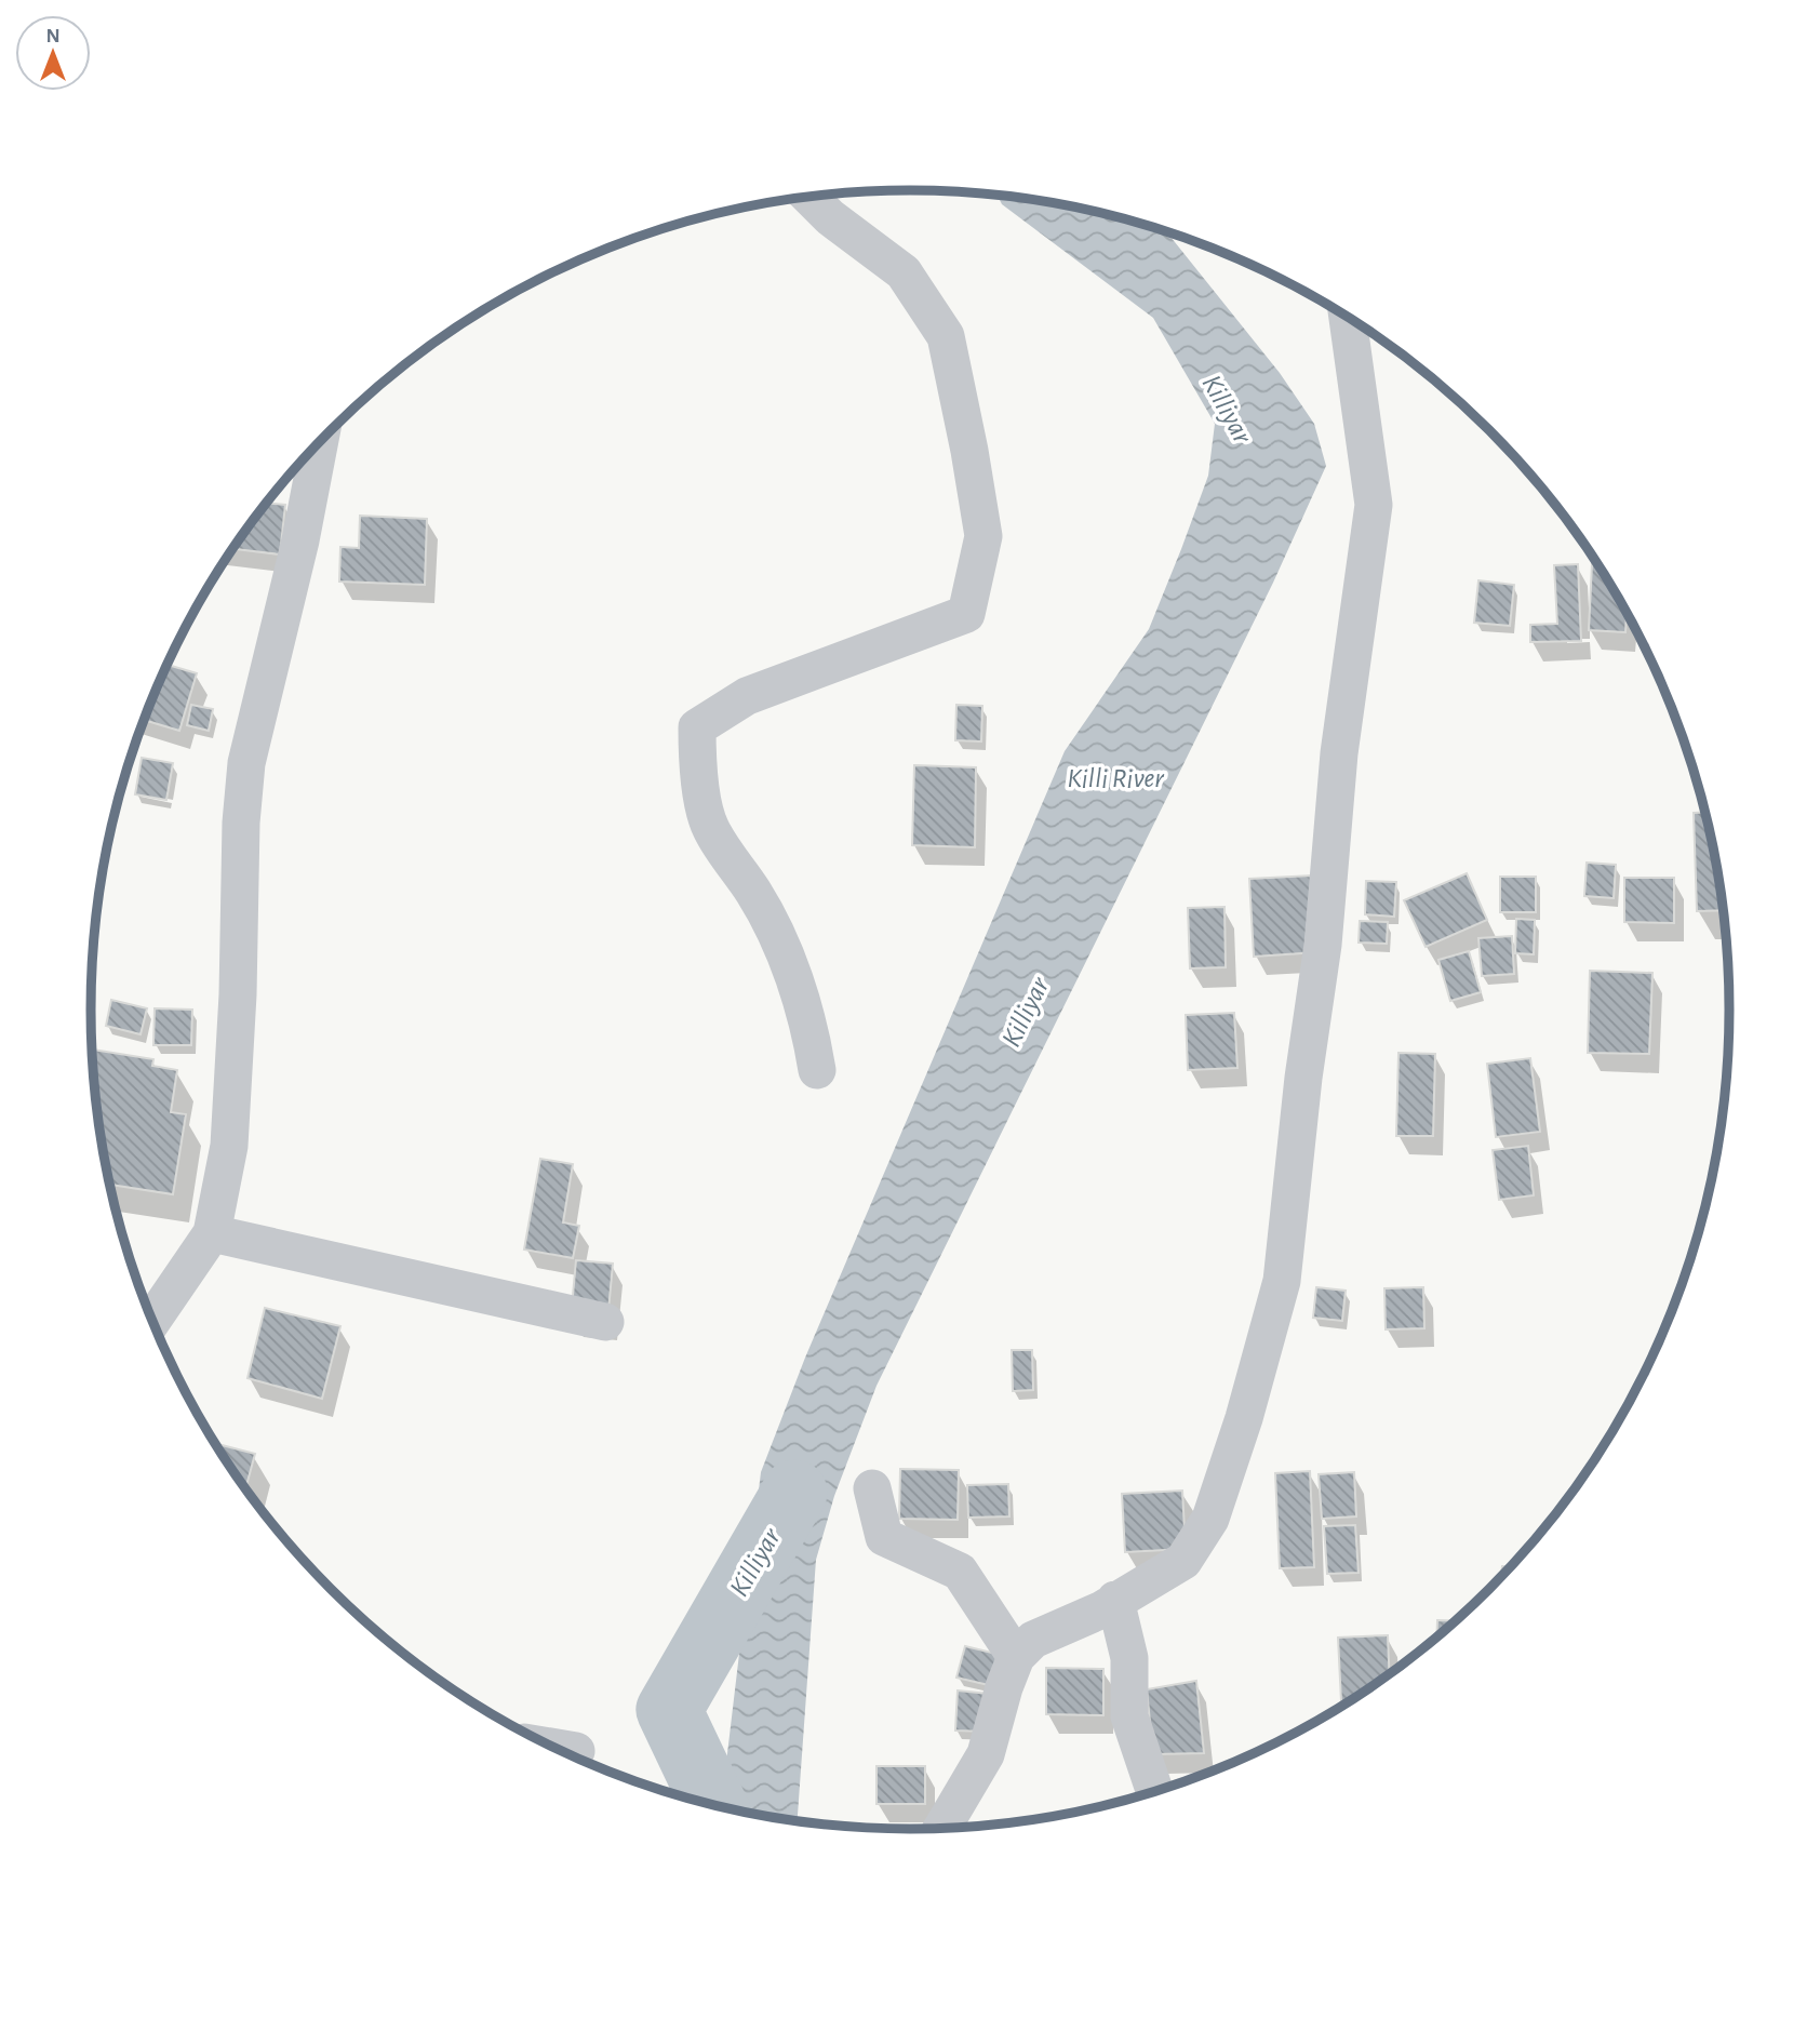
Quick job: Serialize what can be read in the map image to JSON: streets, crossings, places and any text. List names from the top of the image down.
{
  "water": ["Killiyar", "Killi River"],
  "north": "top"
}
